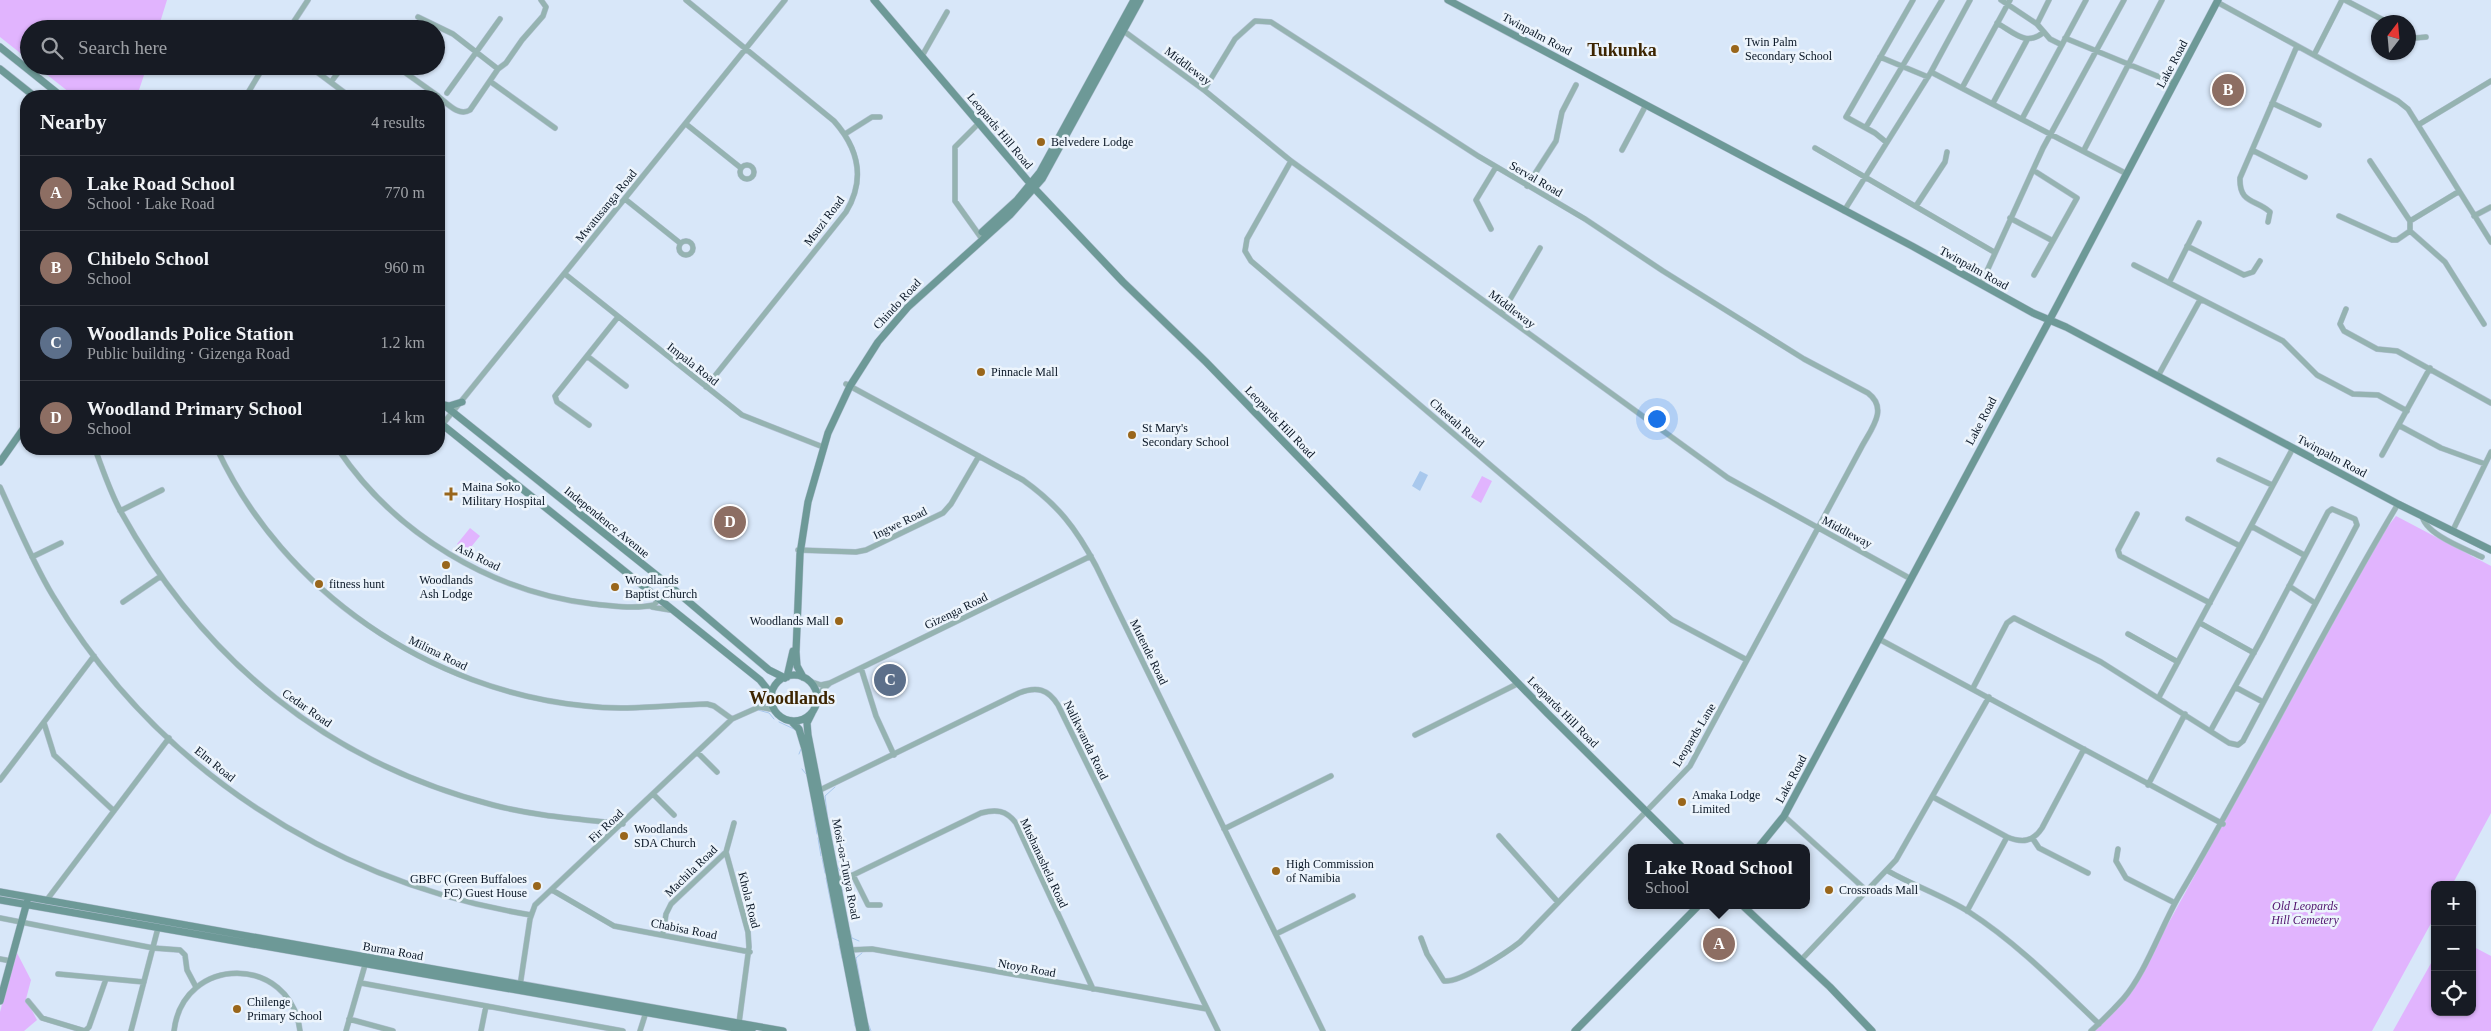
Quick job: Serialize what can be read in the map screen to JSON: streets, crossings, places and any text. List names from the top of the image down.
{
  "streets": {
    "main road": [
      "Twinpalm Road",
      "Lake Road",
      "Leopards Hill Road",
      "Chindo Road",
      "Independence Avenue",
      "Mosi-oa-Tunya Road",
      "Burma Road"
    ],
    "street": [
      "Middleway",
      "Serval Road",
      "Mwatusanga Road",
      "Msuzi Road",
      "Impala Road",
      "Cheetah Road",
      "Ingwe Road",
      "Ash Road",
      "Gizenga Road",
      "Mutende Road",
      "Milima Road",
      "Cedar Road",
      "Leopards Lane",
      "Nalikwanda Road",
      "Elm Road",
      "Fir Road",
      "Mushanashela Road",
      "Machila Road",
      "Khola Road",
      "Chabisa Road",
      "Ntoyo Road"
    ]
  },
  "crossings": [
    ["Twinpalm Road", "Lake Road"],
    ["Lake Road", "Middleway"],
    ["Middleway", "Serval Road"],
    ["Middleway", "Chindo Road"],
    ["Middleway", "Cheetah Road"],
    ["Middleway", "Leopards Lane"],
    ["Leopards Hill Road", "Chindo Road"],
    ["Leopards Hill Road", "Leopards Lane"],
    ["Serval Road", "Leopards Lane"],
    ["Mwatusanga Road", "Msuzi Road"],
    ["Mwatusanga Road", "Impala Road"],
    ["Mwatusanga Road", "Independence Avenue"],
    ["Msuzi Road", "Impala Road"],
    ["Chindo Road", "Impala Road"],
    ["Chindo Road", "Independence Avenue"],
    ["Chindo Road", "Ingwe Road"],
    ["Chindo Road", "Gizenga Road"],
    ["Chindo Road", "Mutende Road"],
    ["Chindo Road", "Fir Road"],
    ["Chindo Road", "Mosi-oa-Tunya Road"],
    ["Cheetah Road", "Leopards Lane"],
    ["Independence Avenue", "Gizenga Road"],
    ["Independence Avenue", "Fir Road"],
    ["Independence Avenue", "Mosi-oa-Tunya Road"],
    ["Ingwe Road", "Mutende Road"],
    ["Gizenga Road", "Mutende Road"],
    ["Gizenga Road", "Fir Road"],
    ["Gizenga Road", "Mosi-oa-Tunya Road"],
    ["Milima Road", "Fir Road"],
    ["Cedar Road", "Fir Road"],
    ["Nalikwanda Road", "Mosi-oa-Tunya Road"],
    ["Nalikwanda Road", "Ntoyo Road"],
    ["Elm Road", "Fir Road"],
    ["Fir Road", "Mosi-oa-Tunya Road"],
    ["Fir Road", "Chabisa Road"],
    ["Fir Road", "Burma Road"],
    ["Mushanashela Road", "Mosi-oa-Tunya Road"],
    ["Mushanashela Road", "Ntoyo Road"],
    ["Mosi-oa-Tunya Road", "Ntoyo Road"],
    ["Machila Road", "Khola Road"],
    ["Machila Road", "Chabisa Road"],
    ["Khola Road", "Chabisa Road"]
  ],
  "districts": ["Tukunka", "Woodlands"],
  "parks": ["Old Leopards Hill Cemetery"],
  "places": {
    "other": [
      "Twin Palm Secondary School",
      "Belvedere Lodge",
      "Pinnacle Mall",
      "St Mary's Secondary School",
      "Woodlands Ash Lodge",
      "fitness hunt",
      "Woodlands Baptist Church",
      "Woodlands Mall",
      "Amaka Lodge Limited",
      "Woodlands SDA Church",
      "High Commission of Namibia",
      "GBFC (Green Buffaloes FC) Guest House",
      "Crossroads Mall",
      "Chilenge Primary School"
    ],
    "health": ["Maina Soko Military Hospital"]
  },
  "north": "top",
  "page": {
    "search": "Search here",
    "pins": [
      "B",
      "D",
      "C",
      "A"
    ],
    "heading": ["Nearby", "4 results"],
    "list": [
      {
        "mark": "A",
        "name": "Lake Road School",
        "note": "School · Lake Road",
        "value": "770 m"
      },
      {
        "mark": "B",
        "name": "Chibelo School",
        "note": "School",
        "value": "960 m"
      },
      {
        "mark": "C",
        "name": "Woodlands Police Station",
        "note": "Public building · Gizenga Road",
        "value": "1.2 km"
      },
      {
        "mark": "D",
        "name": "Woodland Primary School",
        "note": "School",
        "value": "1.4 km"
      }
    ],
    "popup": ["Lake Road School", "School"],
    "map_buttons": ["+", "−"]
  }
}
